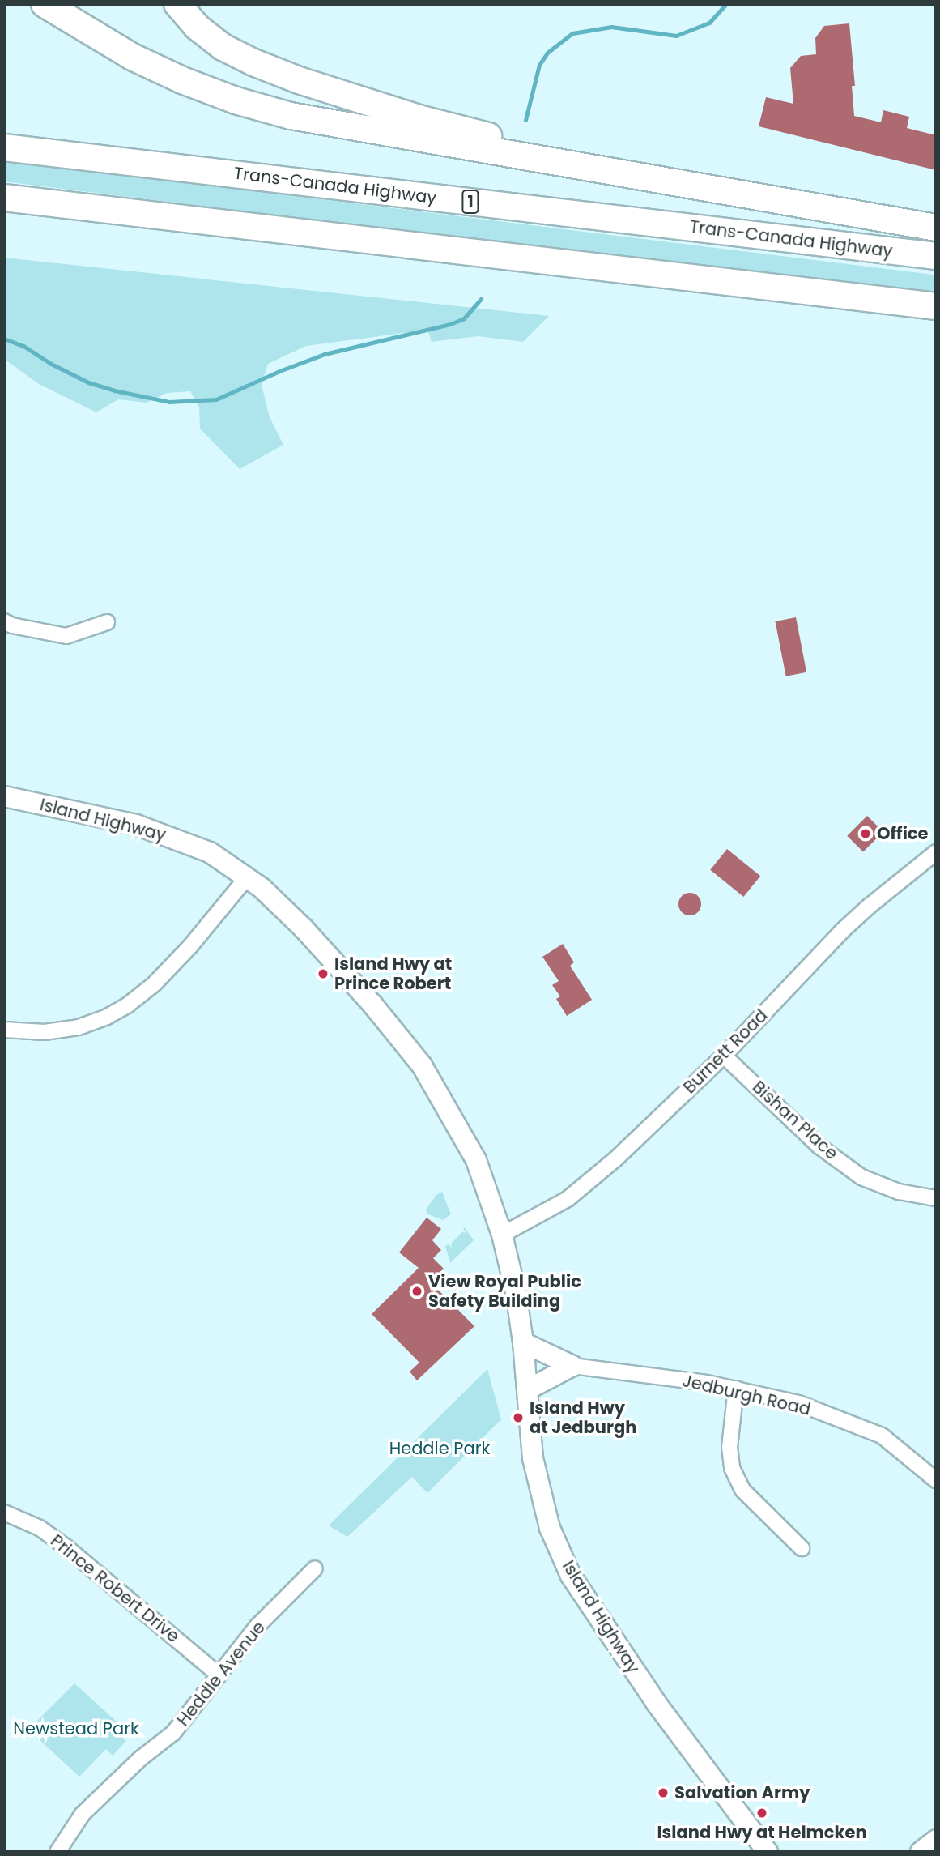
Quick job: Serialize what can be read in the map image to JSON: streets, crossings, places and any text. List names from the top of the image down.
{
  "streets": {
    "highway": ["Trans-Canada Highway", "1"],
    "main road": ["Island Highway"],
    "street": [
      "Burnett Road",
      "Bishan Place",
      "Jedburgh Road",
      "Prince Robert Drive",
      "Heddle Avenue"
    ]
  },
  "crossings": [
    ["Island Highway", "Burnett Road"],
    ["Burnett Road", "Bishan Place"],
    ["Prince Robert Drive", "Heddle Avenue"]
  ],
  "parks": ["Heddle Park", "Newstead Park"],
  "places": [
    "Office",
    "Island Hwy at Prince Robert",
    "View Royal Public Safety Building",
    "Island Hwy at Jedburgh",
    "Salvation Army",
    "Island Hwy at Helmcken"
  ]
}
